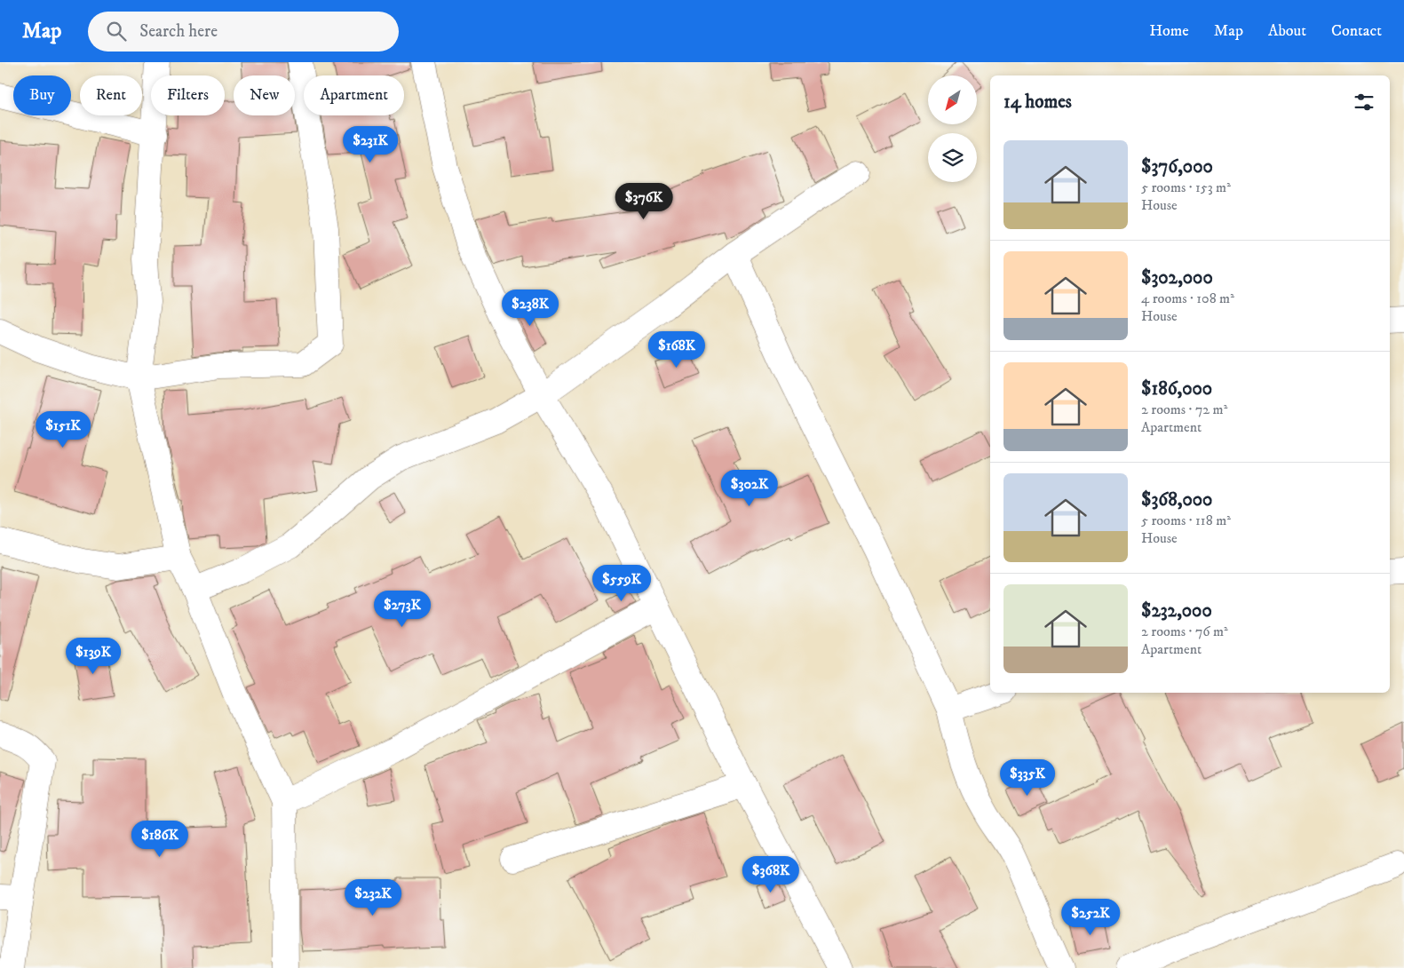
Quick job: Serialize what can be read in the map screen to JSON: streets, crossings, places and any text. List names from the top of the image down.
{
  "north": "bottom left",
  "page": {
    "header": "Map",
    "search": "Search here",
    "nav": [
      "Home",
      "Map",
      "About",
      "Contact"
    ],
    "chip": [
      "Buy",
      "Rent",
      "Filters",
      "New",
      "Apartment"
    ],
    "heading": "14 homes",
    "price": [
      "$231K",
      "$376K",
      "$238K",
      "$168K",
      "$151K",
      "$302K",
      "$559K",
      "$273K",
      "$139K",
      "$335K",
      "$186K",
      "$368K",
      "$232K",
      "$252K"
    ],
    "list": [
      {
        "name": "$376,000",
        "note": "5 rooms · 153 m² · House"
      },
      {
        "name": "$302,000",
        "note": "4 rooms · 108 m² · House"
      },
      {
        "name": "$186,000",
        "note": "2 rooms · 72 m² · Apartment"
      },
      {
        "name": "$368,000",
        "note": "5 rooms · 118 m² · House"
      },
      {
        "name": "$232,000",
        "note": "2 rooms · 76 m² · Apartment"
      }
    ]
  }
}
